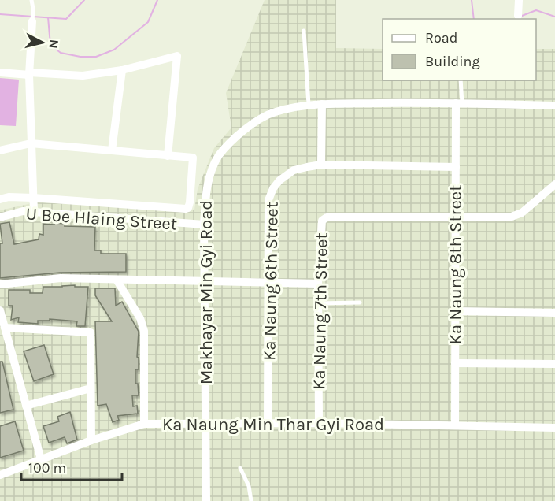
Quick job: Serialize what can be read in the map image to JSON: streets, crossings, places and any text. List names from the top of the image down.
{
  "streets": {
    "street": [
      "U Boe Hlaing Street",
      "Ka Naung 8th Street",
      "Ka Naung 6th Street",
      "Makhayar Min Gyi Road",
      "Ka Naung 7th Street",
      "Ka Naung Min Thar Gyi Road"
    ]
  },
  "crossings": [
    ["U Boe Hlaing Street", "Makhayar Min Gyi Road"],
    ["Ka Naung 8th Street", "Ka Naung 6th Street"],
    ["Ka Naung 8th Street", "Makhayar Min Gyi Road"],
    ["Ka Naung 8th Street", "Ka Naung 7th Street"],
    ["Ka Naung 8th Street", "Ka Naung Min Thar Gyi Road"],
    ["Ka Naung 6th Street", "Ka Naung Min Thar Gyi Road"],
    ["Makhayar Min Gyi Road", "Ka Naung Min Thar Gyi Road"],
    ["Ka Naung 7th Street", "Ka Naung Min Thar Gyi Road"]
  ],
  "legend": ["Road", "Building"],
  "scale_bar": "100 m",
  "north": "right"
}
